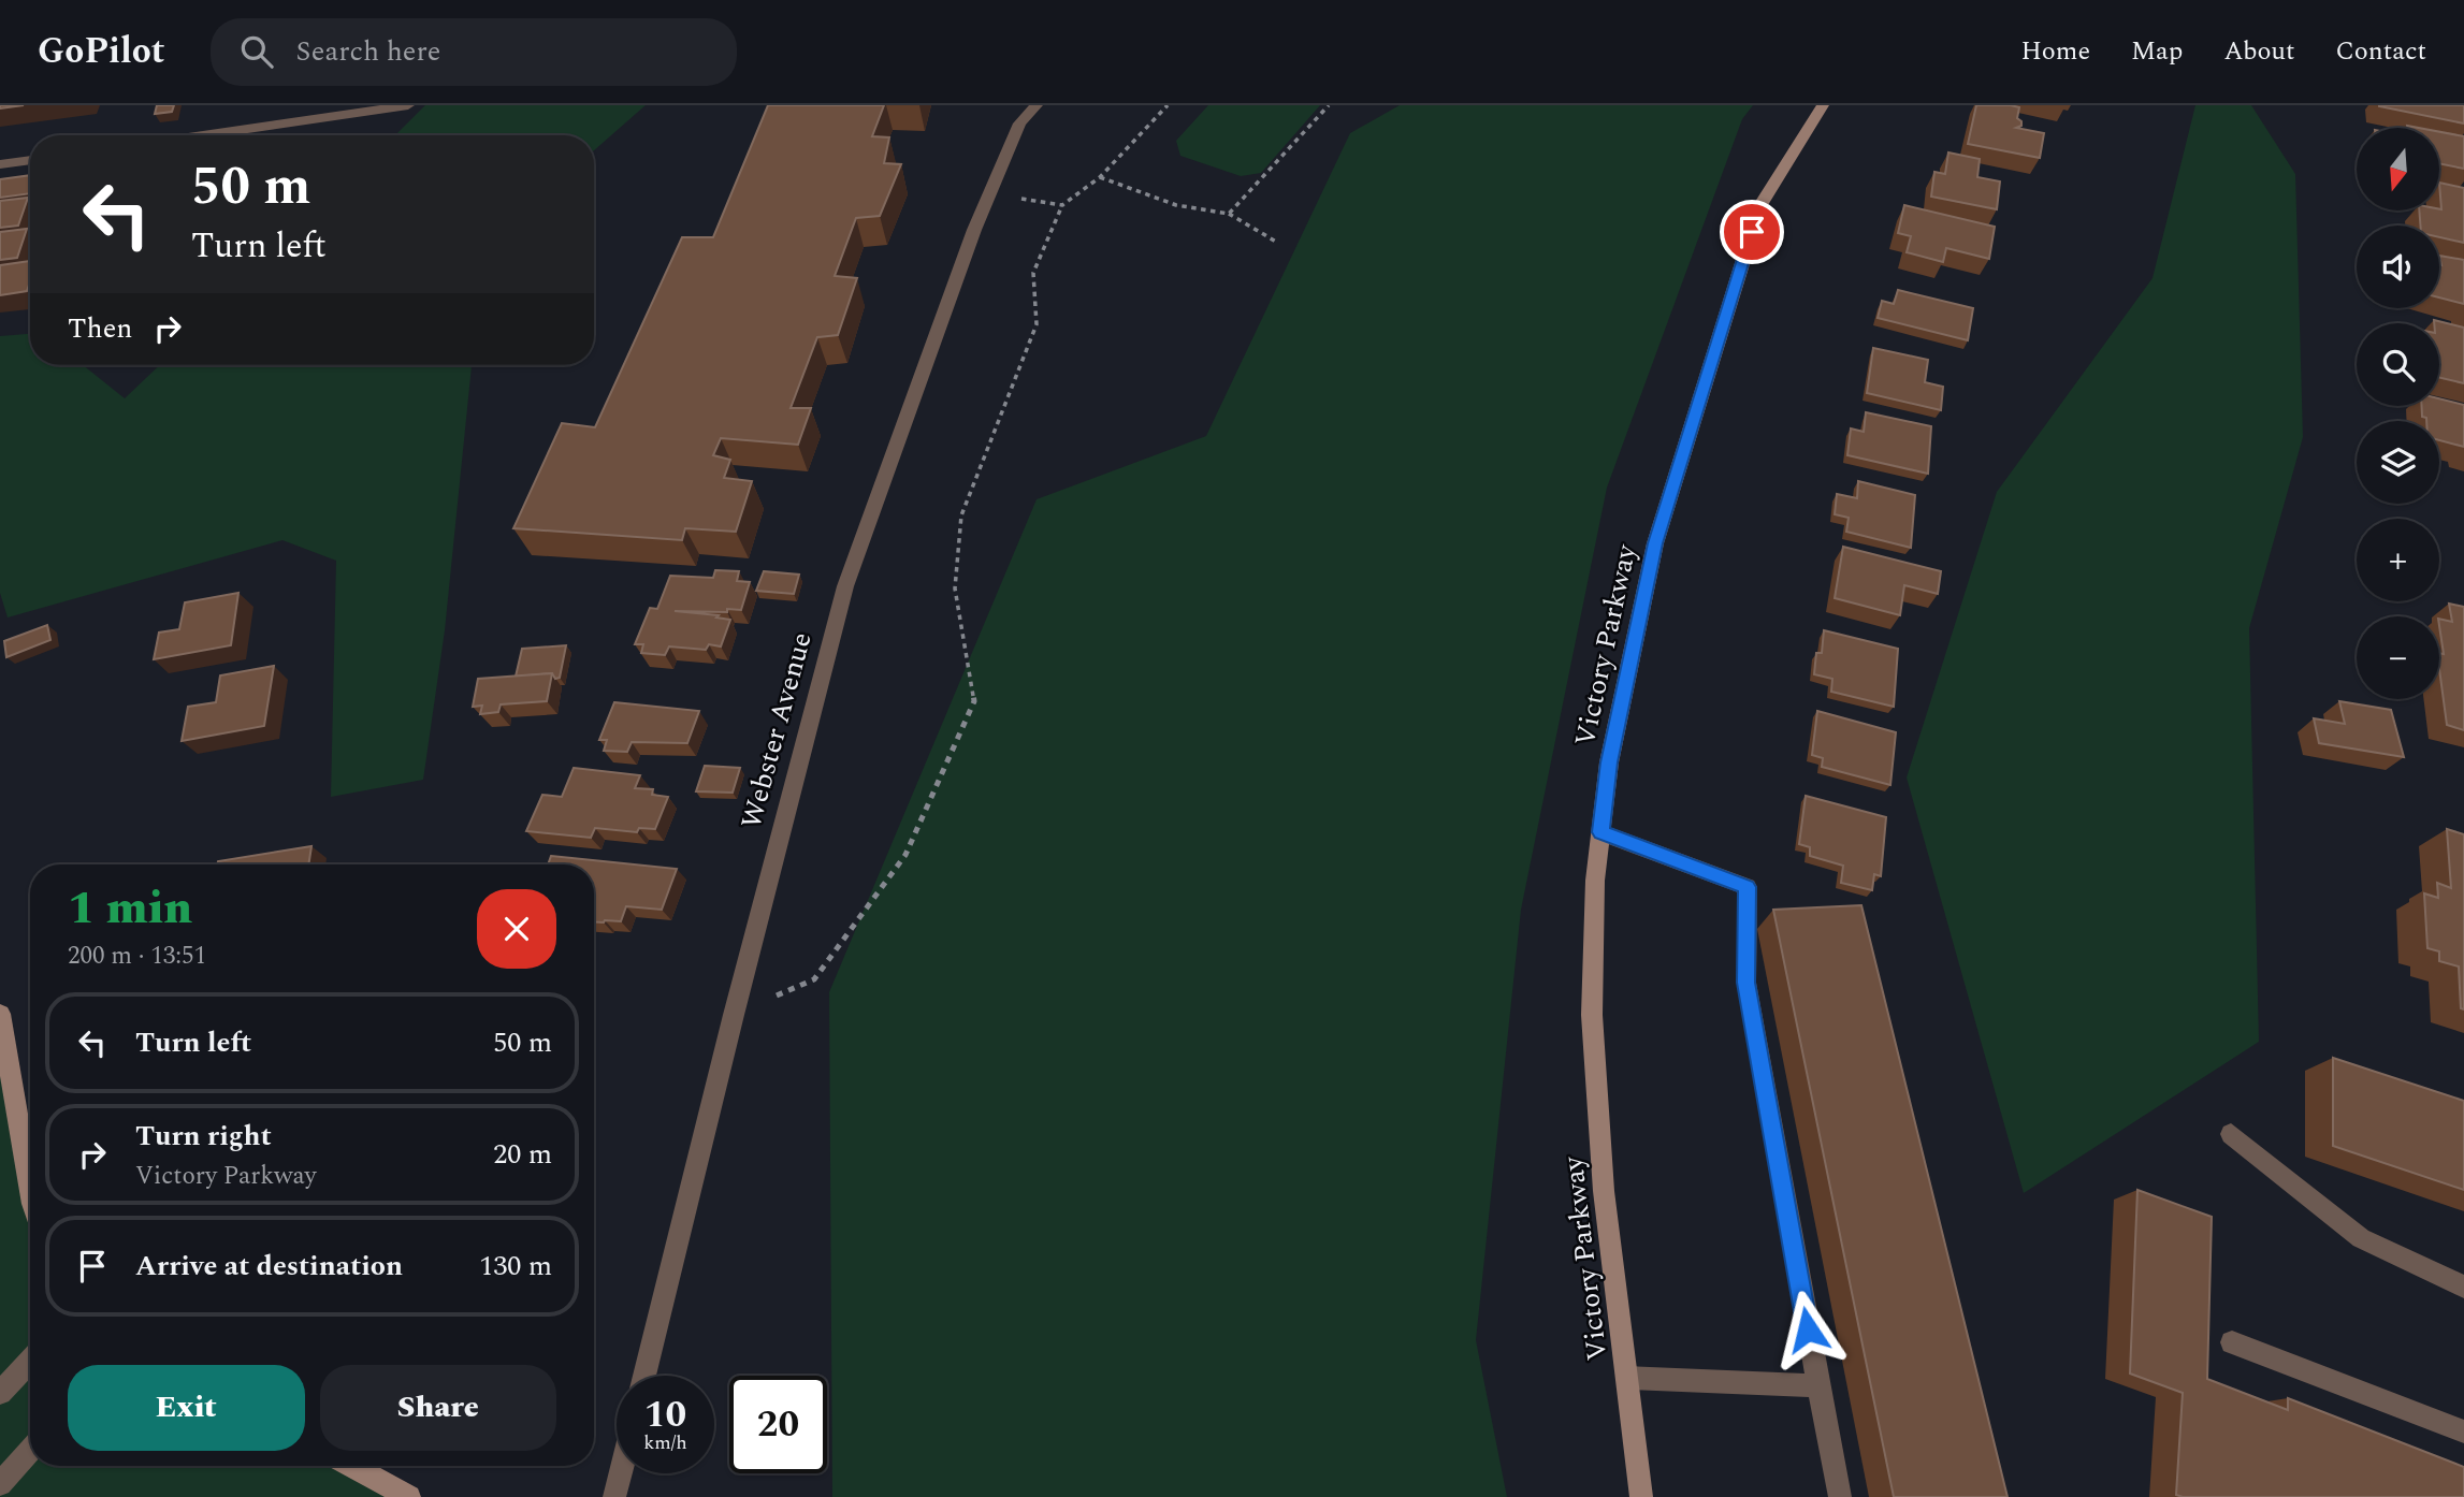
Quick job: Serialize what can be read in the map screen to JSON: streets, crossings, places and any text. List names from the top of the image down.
{
  "streets": {
    "street": ["Victory Parkway", "Webster Avenue"]
  },
  "north": "bottom",
  "page": {
    "header": "GoPilot",
    "search": "Search here",
    "nav": [
      "Home",
      "Map",
      "About",
      "Contact"
    ],
    "map_buttons": ["+", "−"],
    "turn": ["50 m", "Turn left"],
    "then": "Then",
    "heading": ["1 min", "200 m · 13:51"],
    "list": [
      {
        "name": "Turn left",
        "value": "50 m"
      },
      {
        "name": "Turn right",
        "note": "Victory Parkway",
        "value": "20 m"
      },
      {
        "name": "Arrive at destination",
        "value": "130 m"
      }
    ],
    "buttons": ["Exit", "Share"],
    "speed": "10 km/h",
    "limit": "20"
  }
}
